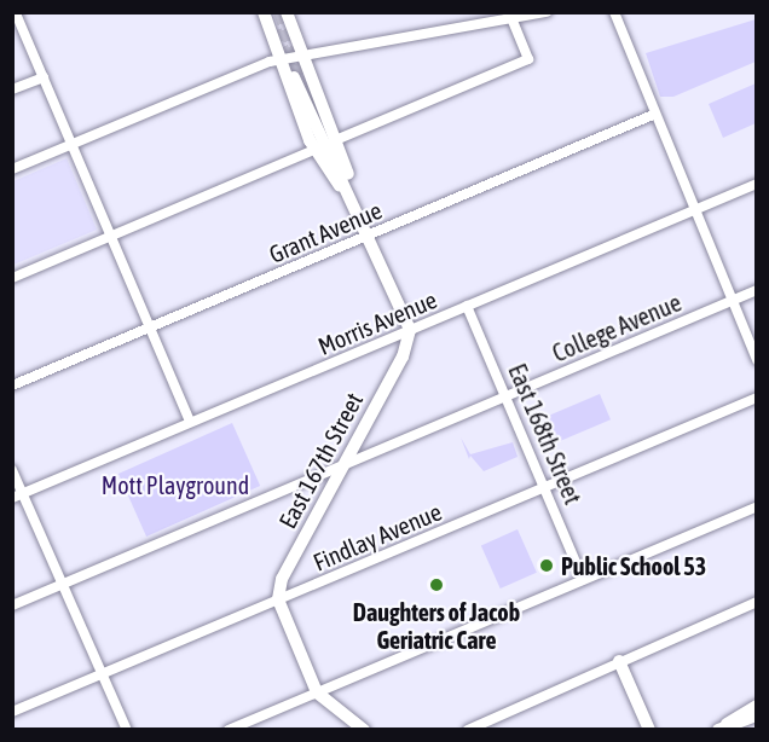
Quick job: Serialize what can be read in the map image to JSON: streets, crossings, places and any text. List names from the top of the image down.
{
  "streets": {
    "street": [
      "Grant Avenue",
      "Morris Avenue",
      "College Avenue",
      "East 168th Street",
      "East 167th Street",
      "Findlay Avenue"
    ]
  },
  "crossings": [
    ["Morris Avenue", "East 168th Street"],
    ["Morris Avenue", "East 167th Street"],
    ["College Avenue", "East 168th Street"],
    ["College Avenue", "East 167th Street"],
    ["East 168th Street", "Findlay Avenue"],
    ["East 167th Street", "Findlay Avenue"]
  ],
  "parks": ["Mott Playground"],
  "places": ["Public School 53", "Daughters of Jacob Geriatric Care"]
}
